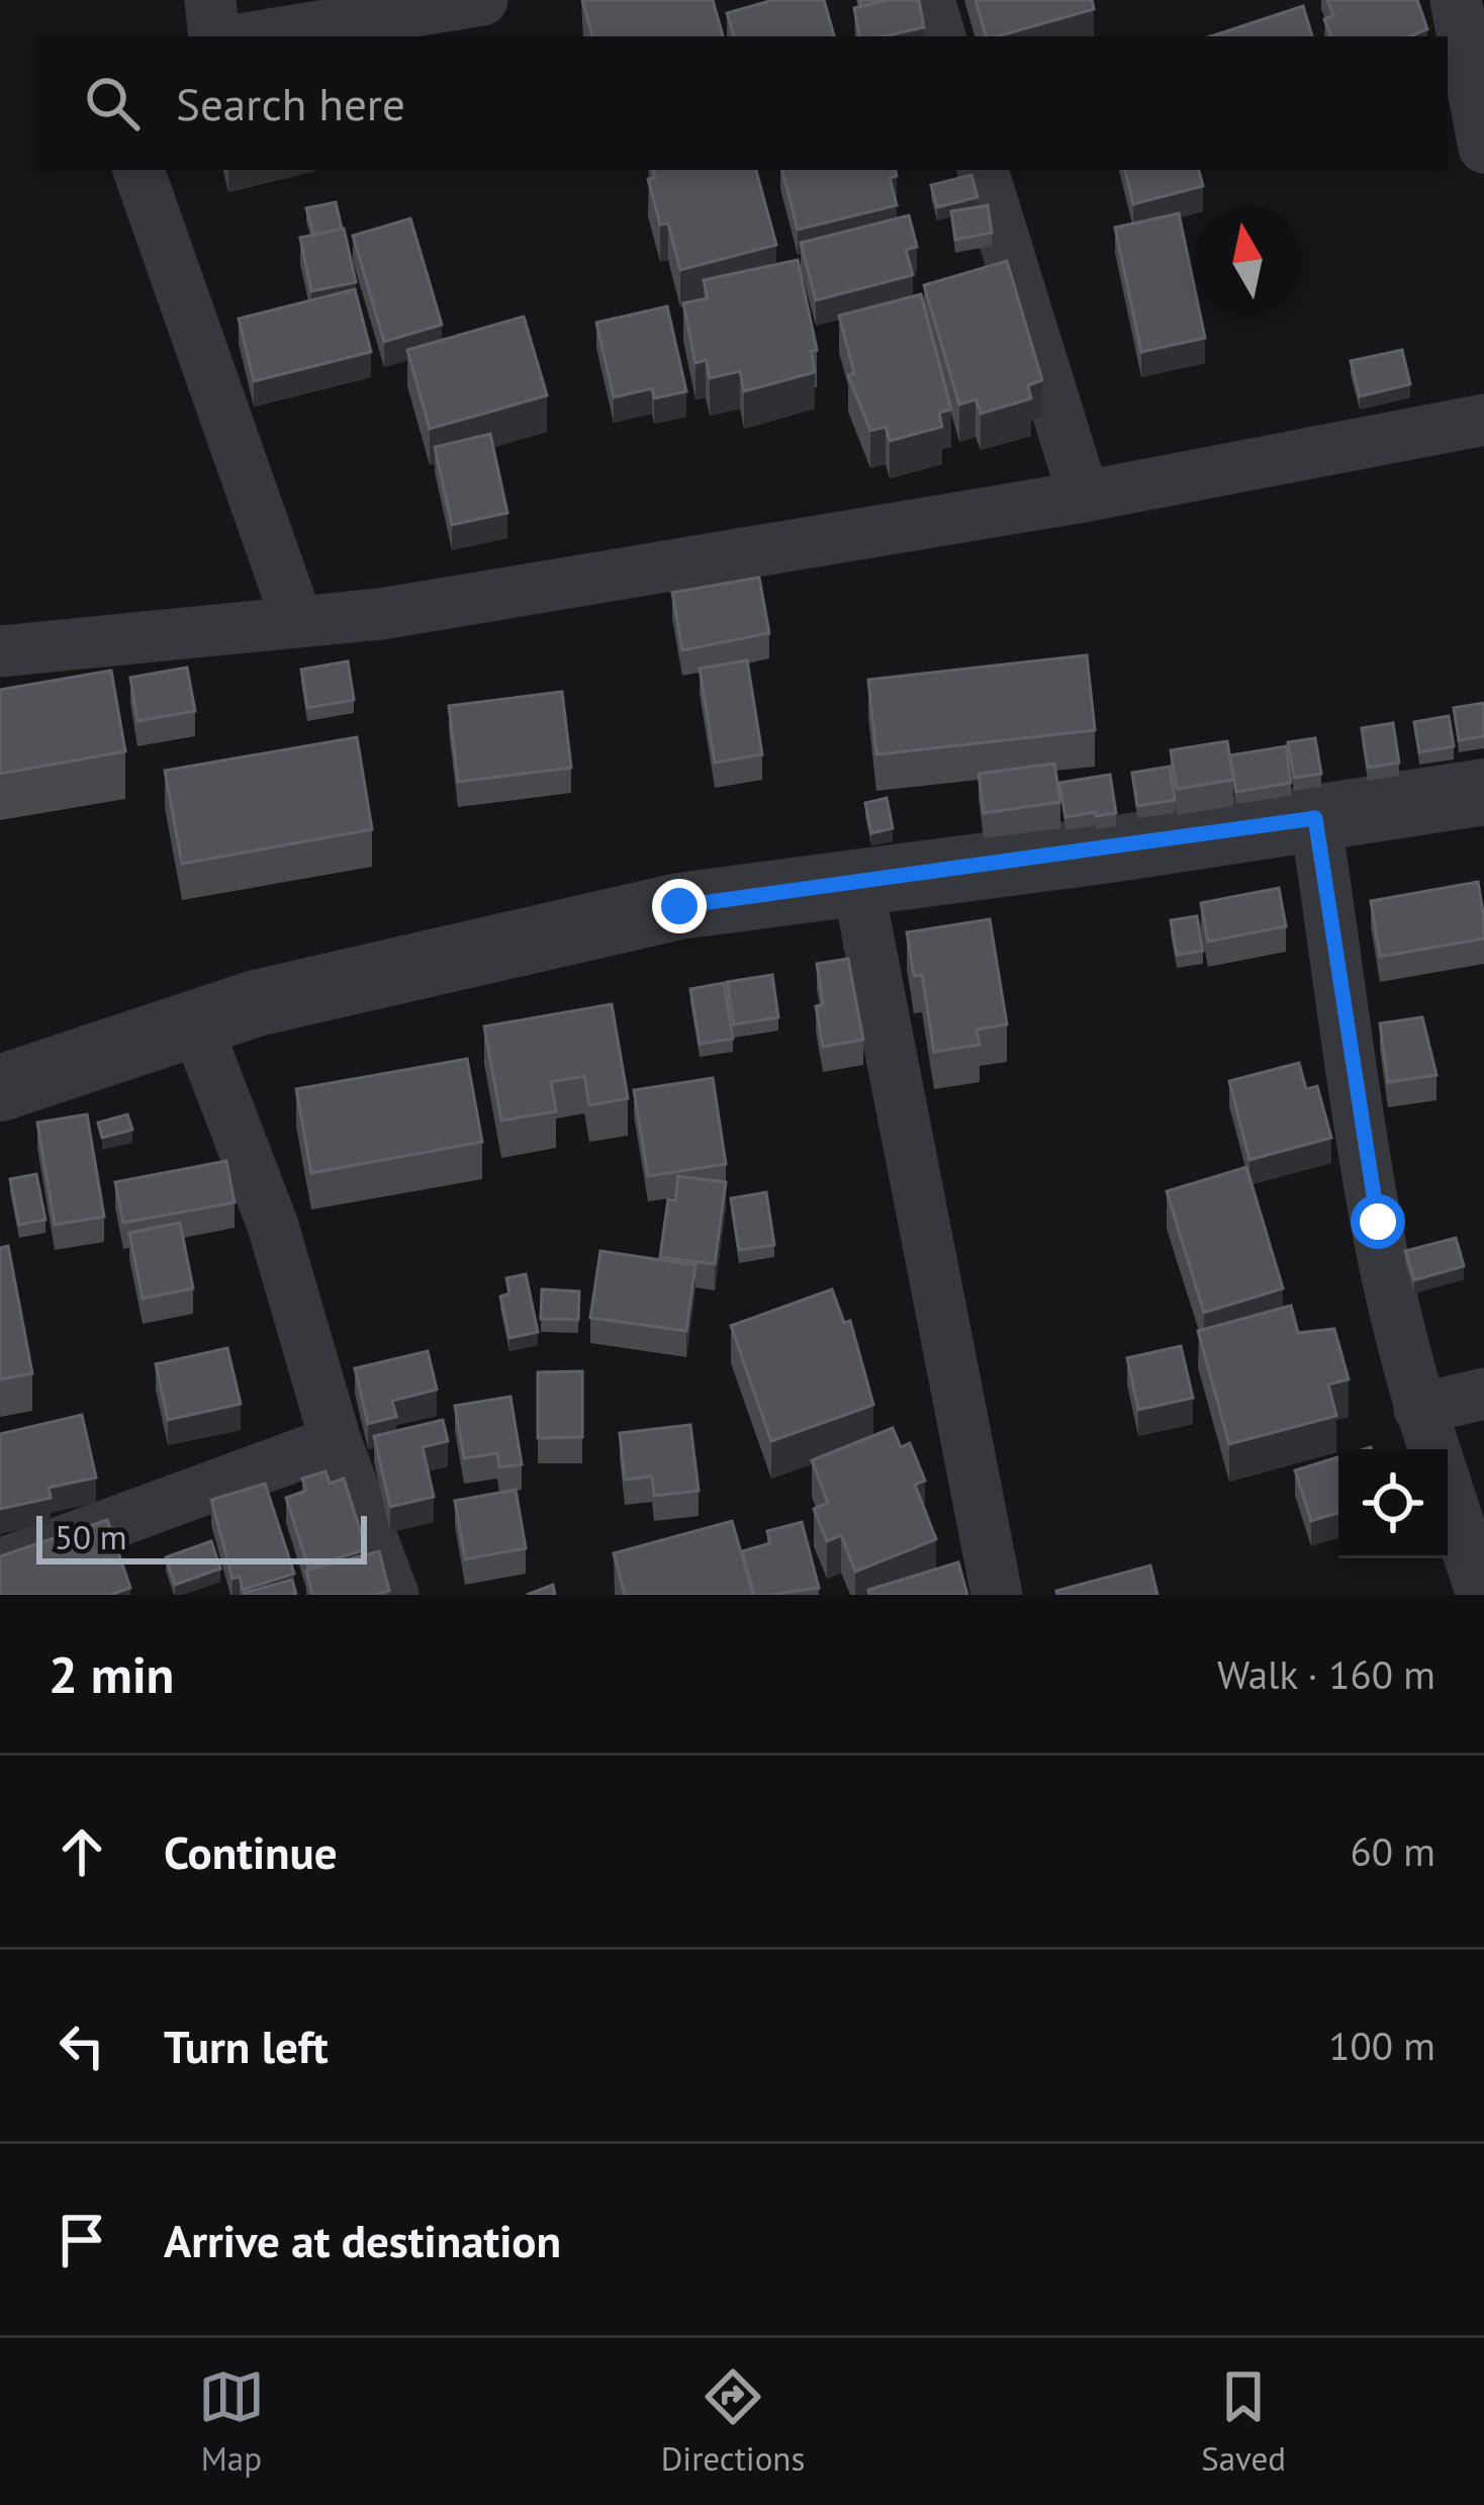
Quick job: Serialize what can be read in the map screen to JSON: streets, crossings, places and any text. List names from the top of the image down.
{
  "scale_bar": "50 m",
  "north": "top",
  "page": {
    "search": "Search here",
    "scale": "50 m",
    "heading": ["2 min", "Walk · 160 m"],
    "list": [
      ["Continue", "60 m"],
      ["Turn left", "100 m"],
      "Arrive at destination"
    ],
    "nav": ["Map", "Directions", "Saved"]
  }
}
